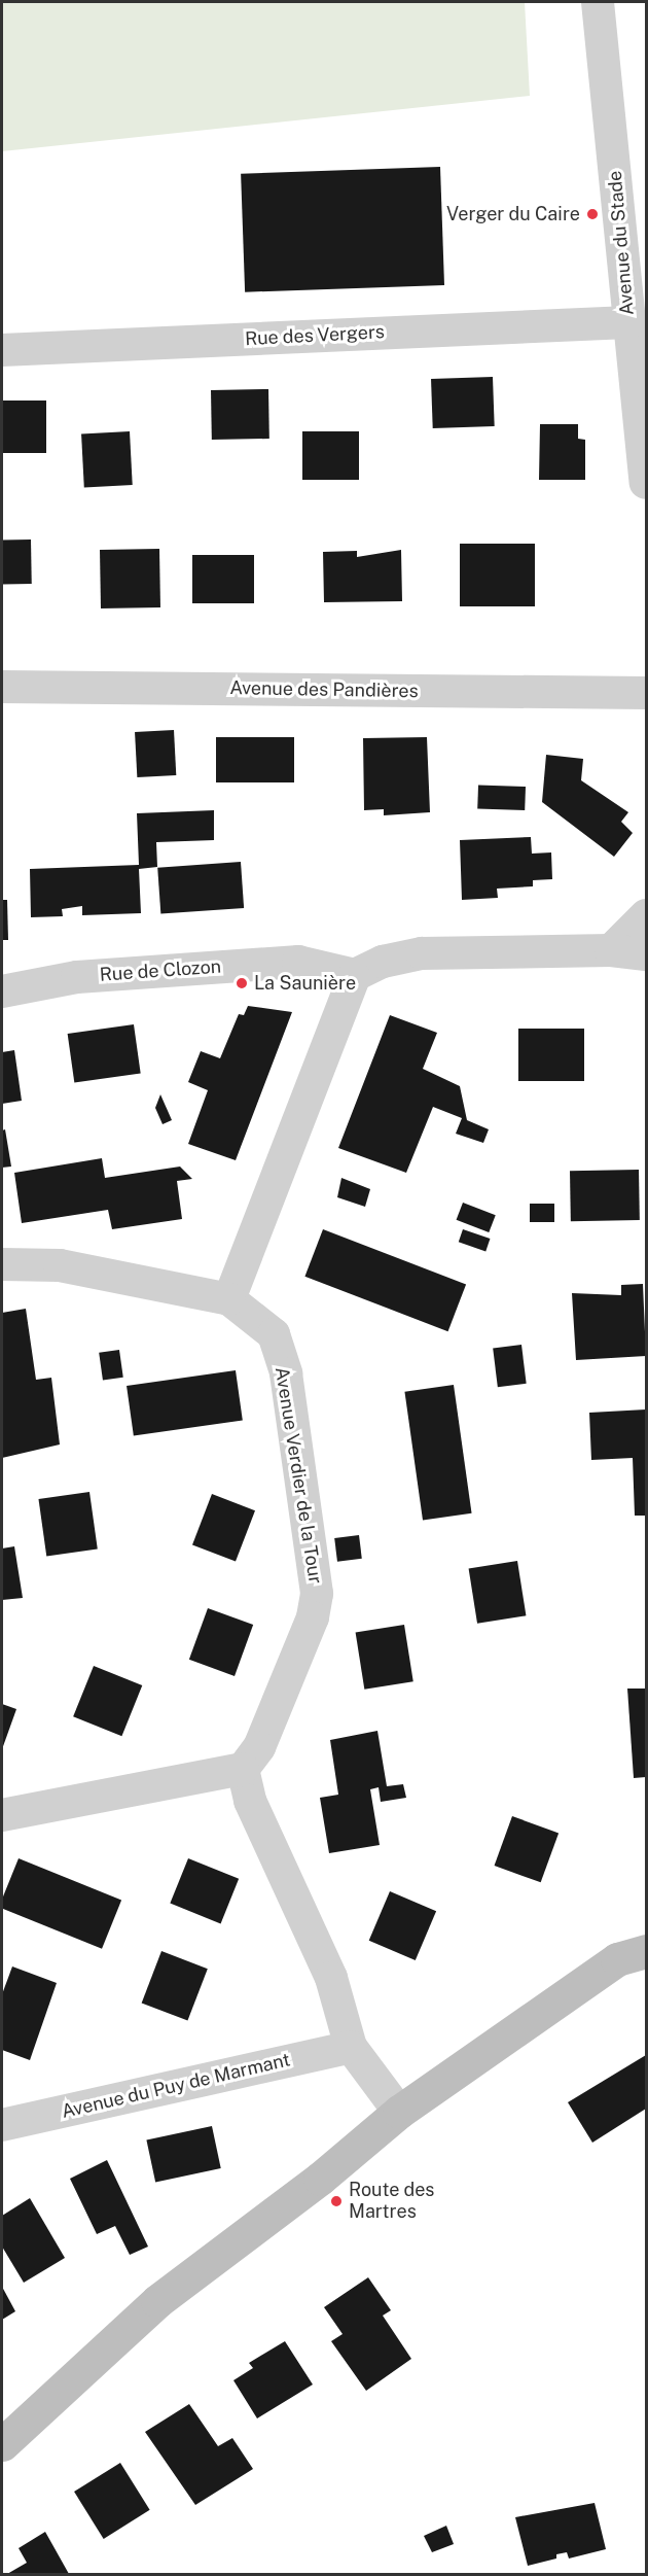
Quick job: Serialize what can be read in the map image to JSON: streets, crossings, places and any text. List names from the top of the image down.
{
  "streets": {
    "street": [
      "Avenue du Stade",
      "Rue des Vergers",
      "Avenue des Pandières",
      "Rue de Clozon",
      "Avenue Verdier de la Tour",
      "Avenue du Puy de Marmant"
    ]
  },
  "crossings": [
    ["Avenue du Stade", "Rue des Vergers"]
  ],
  "places": ["Verger du Caire", "La Saunière", "Route des Martres"]
}
